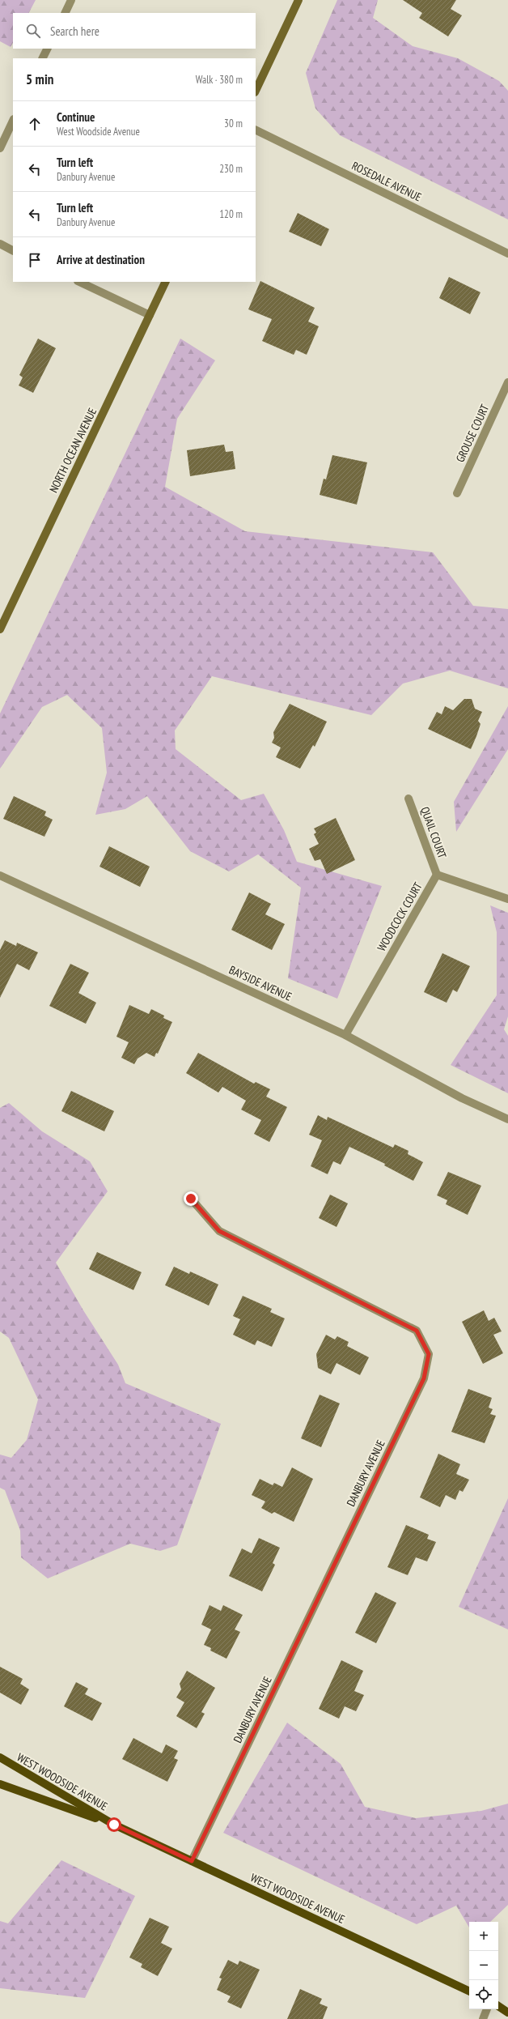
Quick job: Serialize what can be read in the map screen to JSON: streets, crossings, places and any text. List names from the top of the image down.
{
  "streets": {
    "main road": ["NORTH OCEAN AVENUE", "WEST WOODSIDE AVENUE"],
    "street": [
      "ROSEDALE AVENUE",
      "GROUSE COURT",
      "QUAIL COURT",
      "WOODCOCK COURT",
      "BAYSIDE AVENUE",
      "DANBURY AVENUE"
    ]
  },
  "crossings": [
    ["QUAIL COURT", "WOODCOCK COURT"],
    ["WOODCOCK COURT", "BAYSIDE AVENUE"],
    ["DANBURY AVENUE", "WEST WOODSIDE AVENUE"]
  ],
  "page": {
    "search": "Search here",
    "heading": ["5 min", "Walk · 380 m"],
    "list": [
      ["Continue", "West Woodside Avenue", "30 m"],
      ["Turn left", "Danbury Avenue", "230 m"],
      ["Turn left", "Danbury Avenue", "120 m"],
      "Arrive at destination"
    ],
    "map_buttons": ["+", "−"]
  }
}
